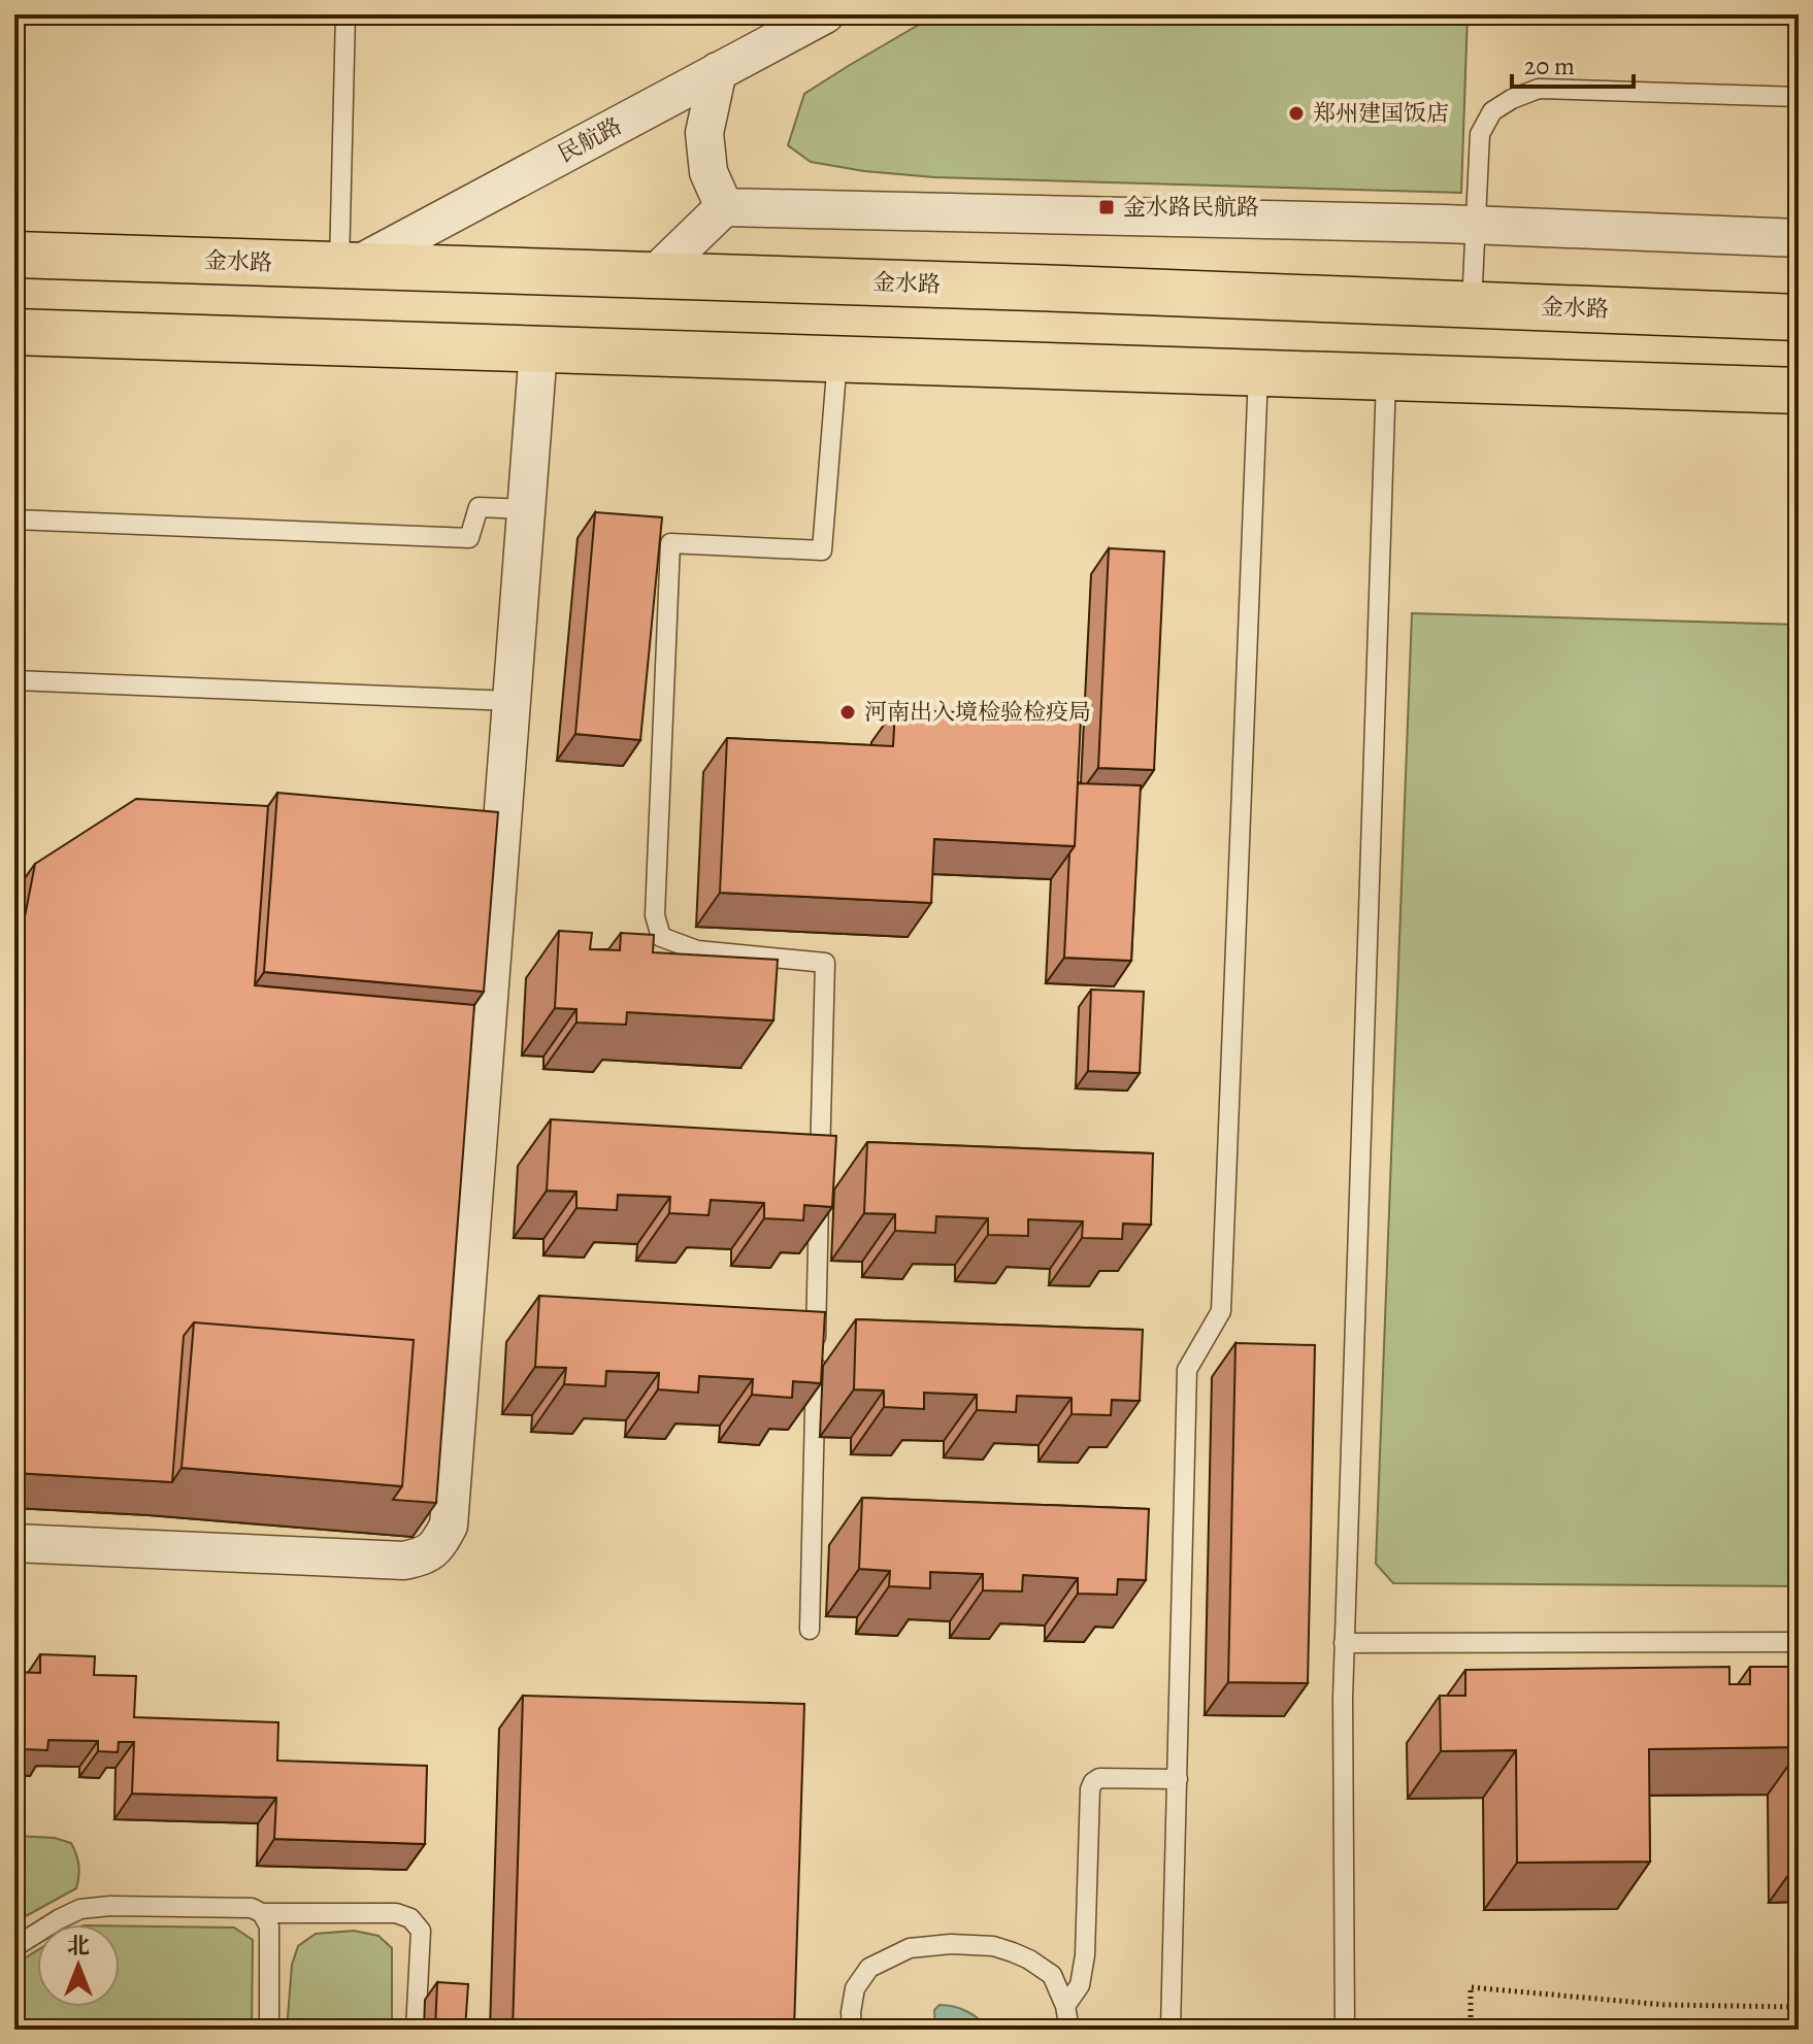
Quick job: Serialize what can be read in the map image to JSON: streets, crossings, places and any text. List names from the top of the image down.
{
  "streets": {
    "main road": ["金水路"],
    "street": ["民航路"]
  },
  "crossings": [
    ["民航路", "金水路"]
  ],
  "places": {
    "other": ["郑州建国饭店", "河南出入境检验检疫局"],
    "transit": ["金水路民航路"]
  },
  "scale_bar": "20 m",
  "north": "top"
}
